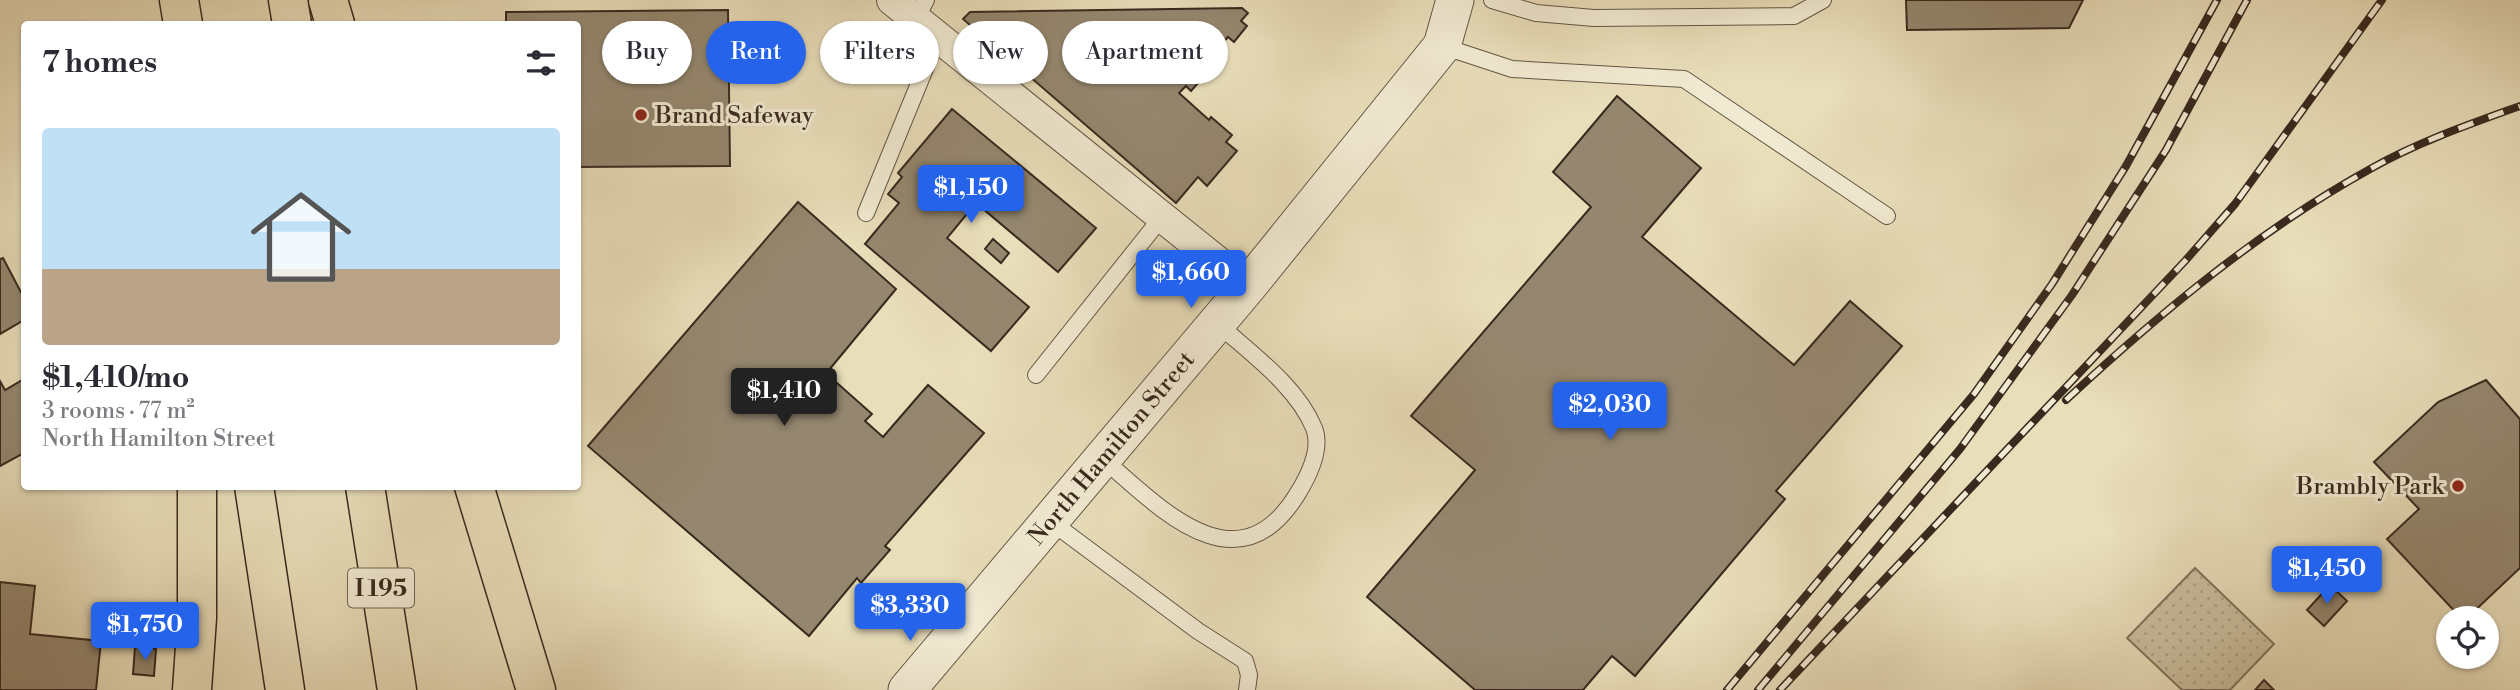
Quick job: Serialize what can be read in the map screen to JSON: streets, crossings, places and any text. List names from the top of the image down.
{
  "streets": {
    "highway": ["I 195"],
    "street": ["North Hamilton Street"]
  },
  "places": ["Brand Safeway", "Brambly Park"],
  "page": {
    "chip": [
      "Buy",
      "Rent",
      "Filters",
      "New",
      "Apartment"
    ],
    "heading": "7 homes",
    "list": [
      {
        "name": "$1,410/mo",
        "note": "3 rooms · 77 m² · North Hamilton Street"
      }
    ],
    "price": [
      "$1,150",
      "$1,660",
      "$1,410",
      "$2,030",
      "$1,450",
      "$3,330",
      "$1,750"
    ]
  }
}
